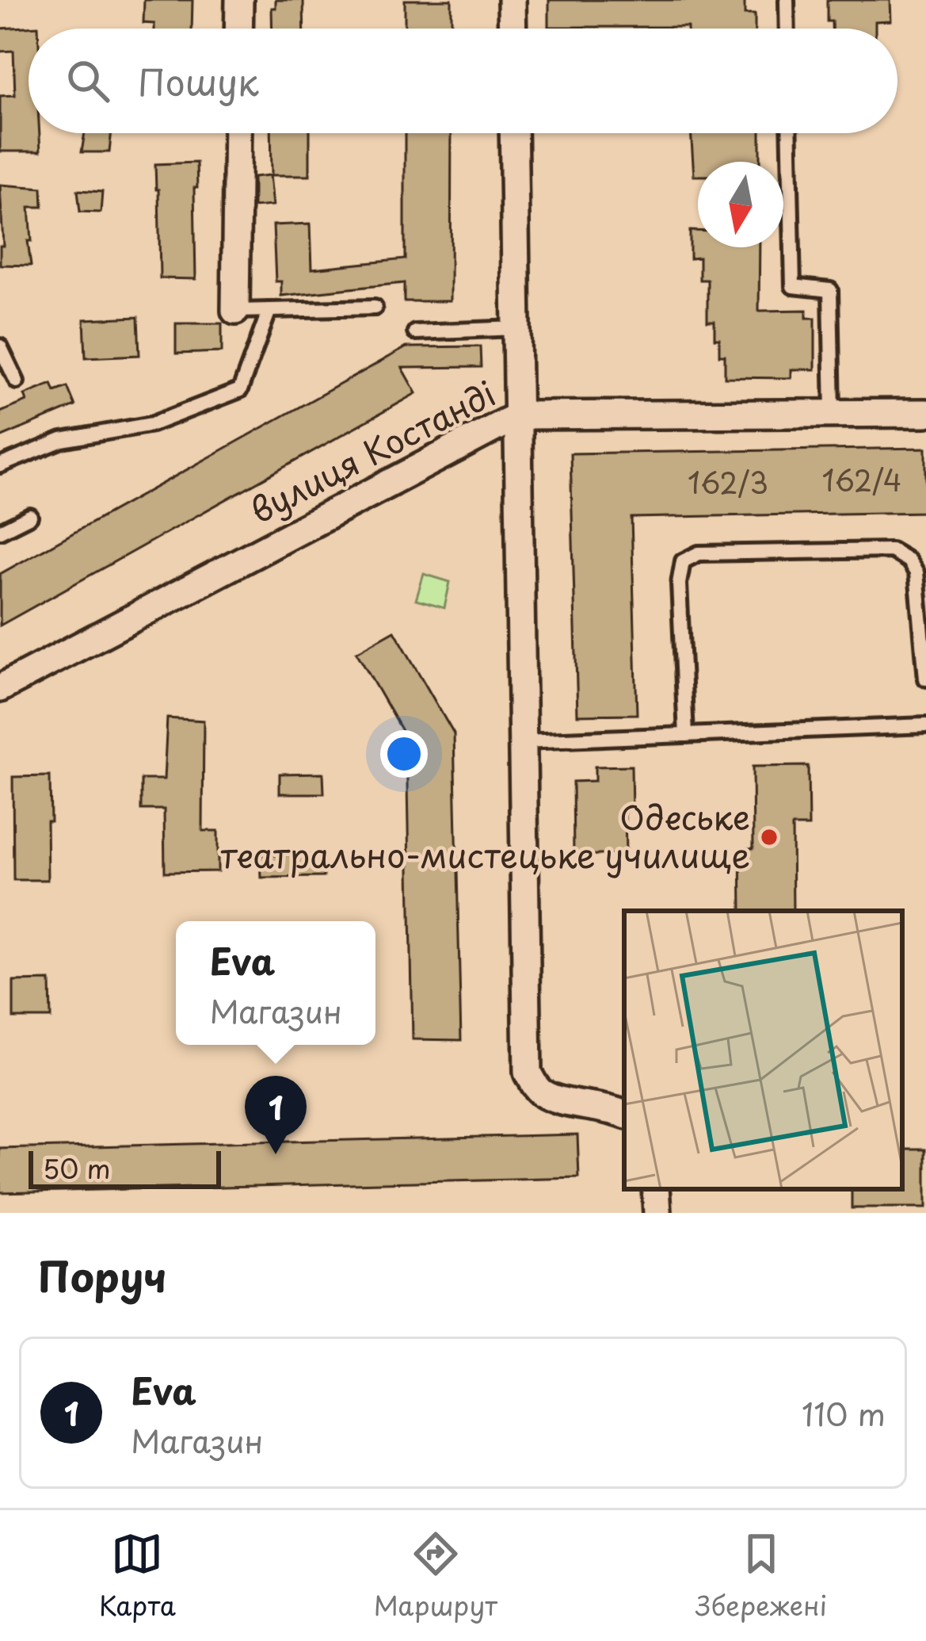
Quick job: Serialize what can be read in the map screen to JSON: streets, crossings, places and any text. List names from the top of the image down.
{
  "streets": {
    "street": ["вулиця Костанді"]
  },
  "places": ["Одеське театрально-мистецьке училище"],
  "house_numbers": ["162/4", "162/3"],
  "scale_bar": "50 m",
  "north": "bottom",
  "page": {
    "search": "Пошук",
    "popup": ["Eva", "Магазин"],
    "pins": "1",
    "scale": "50 m",
    "heading": "Поруч",
    "list": [
      {
        "mark": "1",
        "name": "Eva",
        "note": "Магазин",
        "value": "110 m"
      }
    ],
    "nav": ["Карта", "Маршрут", "Збережені"]
  }
}
